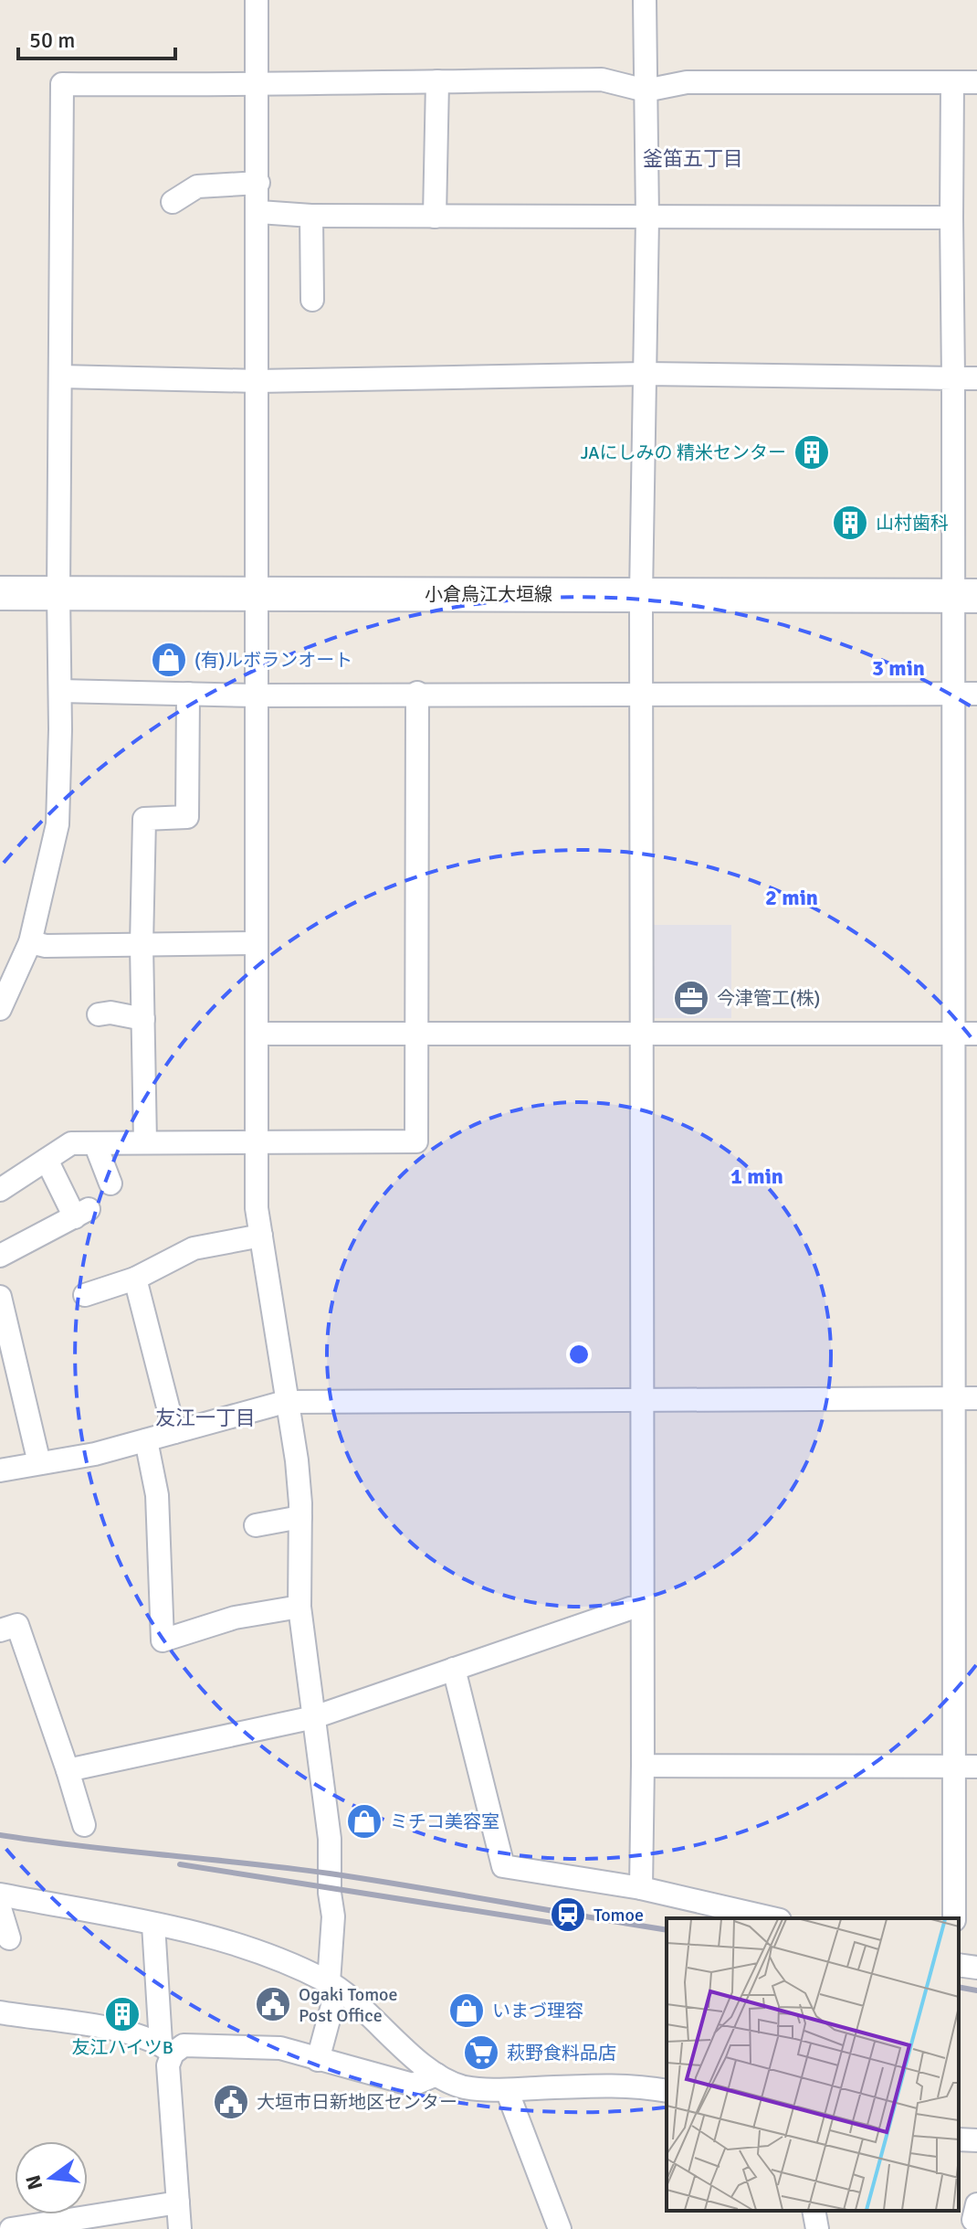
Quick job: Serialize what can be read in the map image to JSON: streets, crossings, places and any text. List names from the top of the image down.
{
  "streets": {
    "main road": ["小倉烏江大垣線"]
  },
  "districts": ["釜笛五丁目", "友江一丁目"],
  "places": {
    "building": ["JAにしみの 精米センター", "山村歯科", "友江ハイツB"],
    "shop": ["(有)ルボランオート", "ミチコ美容室", "いまづ理容"],
    "office": ["今津管工(株)"],
    "station": ["Tomoe"],
    "public building": ["Ogaki Tomoe Post Office", "大垣市日新地区センター"],
    "supermarket": ["萩野食料品店"]
  },
  "scale_bar": "50 m",
  "north": "left",
  "rings": ["3 min", "2 min", "1 min"]
}
